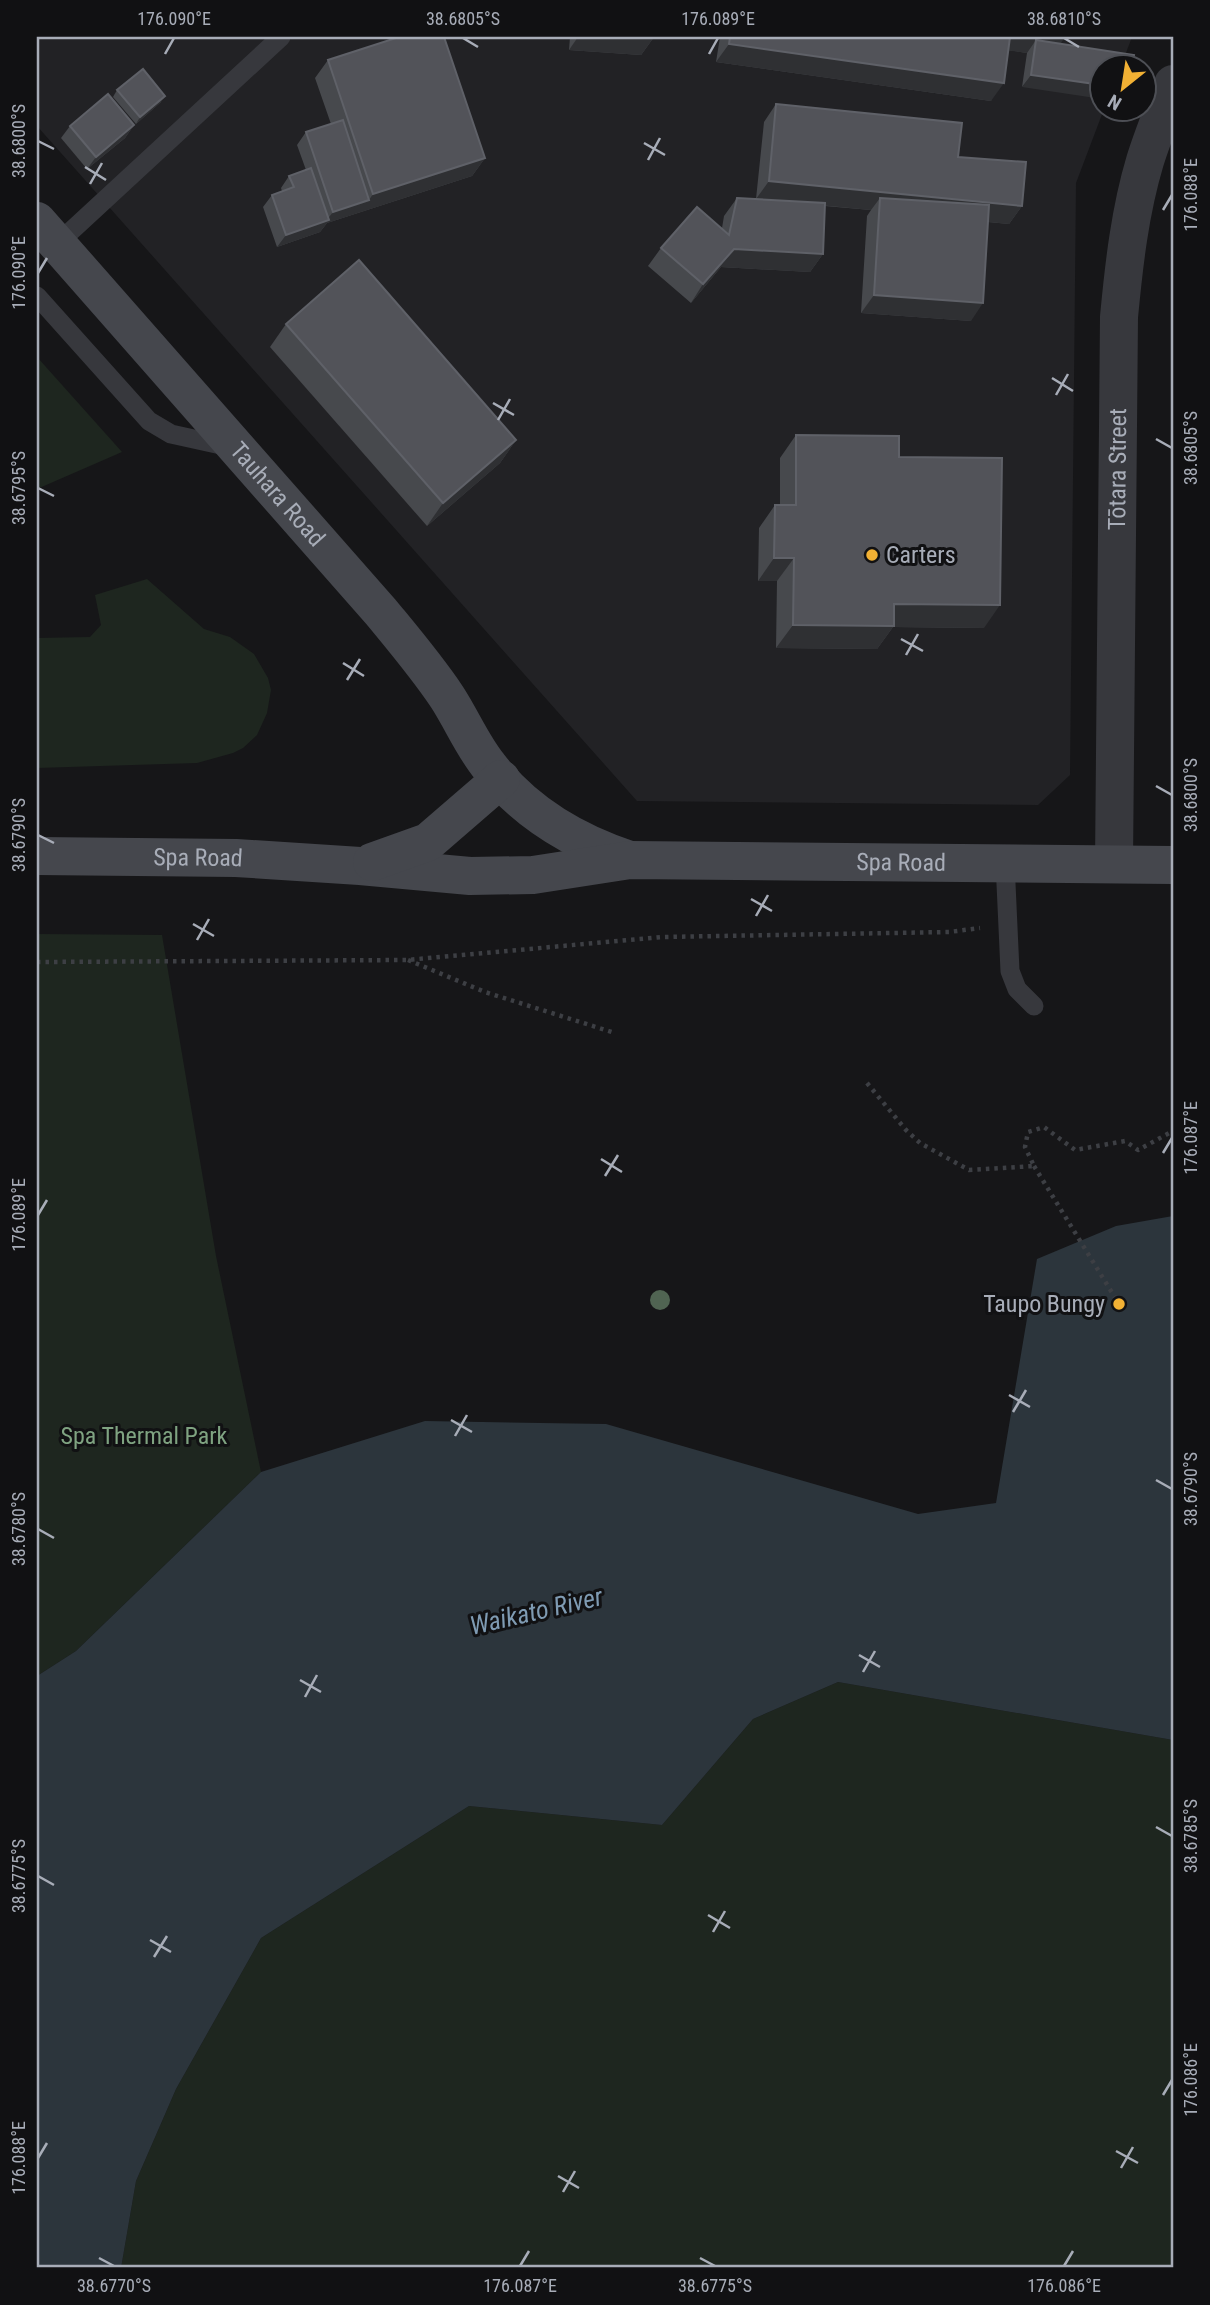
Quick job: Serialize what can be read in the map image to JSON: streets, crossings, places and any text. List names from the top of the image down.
{
  "streets": {
    "main road": ["Tauhara Road", "Spa Road"],
    "street": ["Tōtara Street"]
  },
  "crossings": [
    ["Tōtara Street", "Spa Road"],
    ["Tauhara Road", "Spa Road"]
  ],
  "water": ["Waikato River"],
  "parks": ["Spa Thermal Park"],
  "places": ["Carters", "Taupo Bungy"],
  "north": "bottom left",
  "coordinates": [
    "176.090°E",
    "38.6805°S",
    "176.089°E",
    "38.6810°S",
    "38.6800°S",
    "176.088°E",
    "38.6795°S",
    "38.6790°S",
    "176.087°E",
    "38.6780°S",
    "38.6785°S",
    "38.6775°S",
    "176.086°E",
    "38.6770°S"
  ]
}
